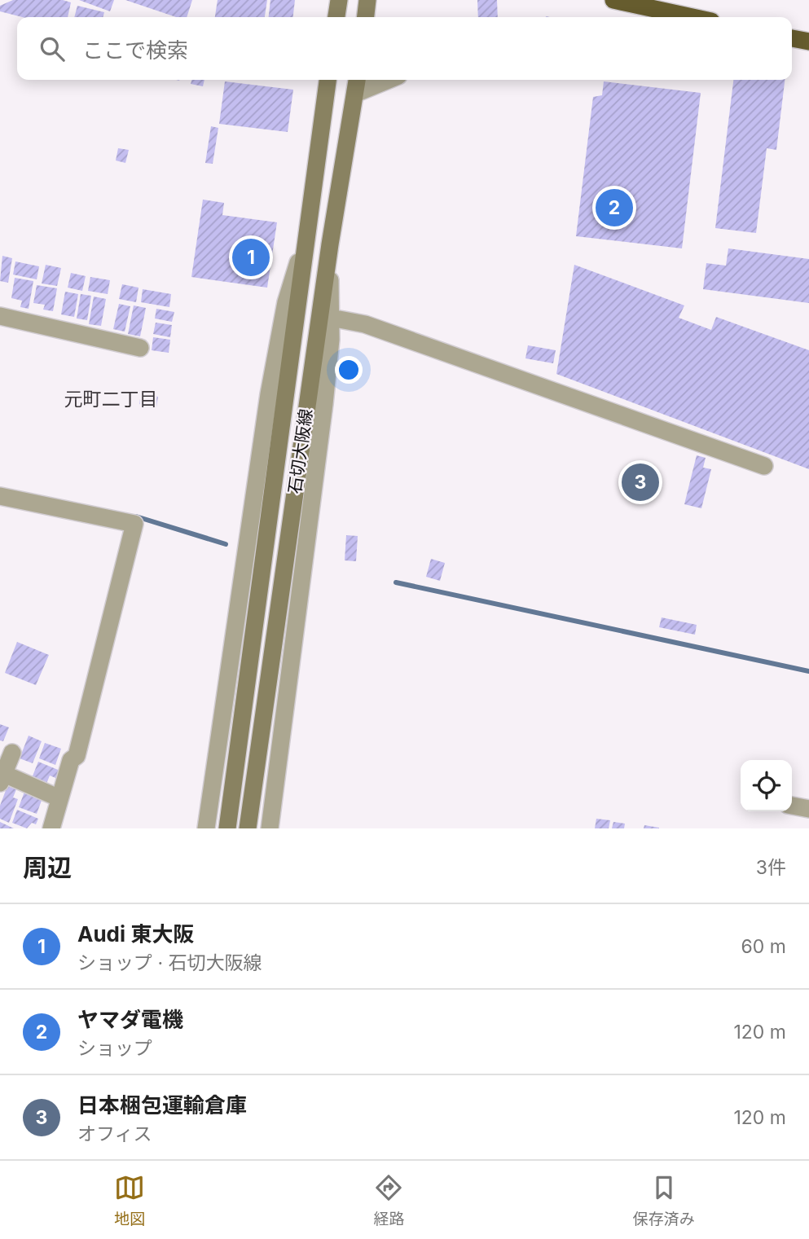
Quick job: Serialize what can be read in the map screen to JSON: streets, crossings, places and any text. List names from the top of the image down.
{
  "streets": {
    "main road": ["石切大阪線"]
  },
  "districts": ["元町二丁目"],
  "page": {
    "search": "ここで検索",
    "pins": ["2", "1", "3"],
    "heading": ["周辺", "3件"],
    "list": [
      {
        "mark": "1",
        "name": "Audi 東大阪",
        "note": "ショップ · 石切大阪線",
        "value": "60 m"
      },
      {
        "mark": "2",
        "name": "ヤマダ電機",
        "note": "ショップ",
        "value": "120 m"
      },
      {
        "mark": "3",
        "name": "日本梱包運輸倉庫",
        "note": "オフィス",
        "value": "120 m"
      }
    ],
    "nav": ["地図", "経路", "保存済み"]
  }
}
